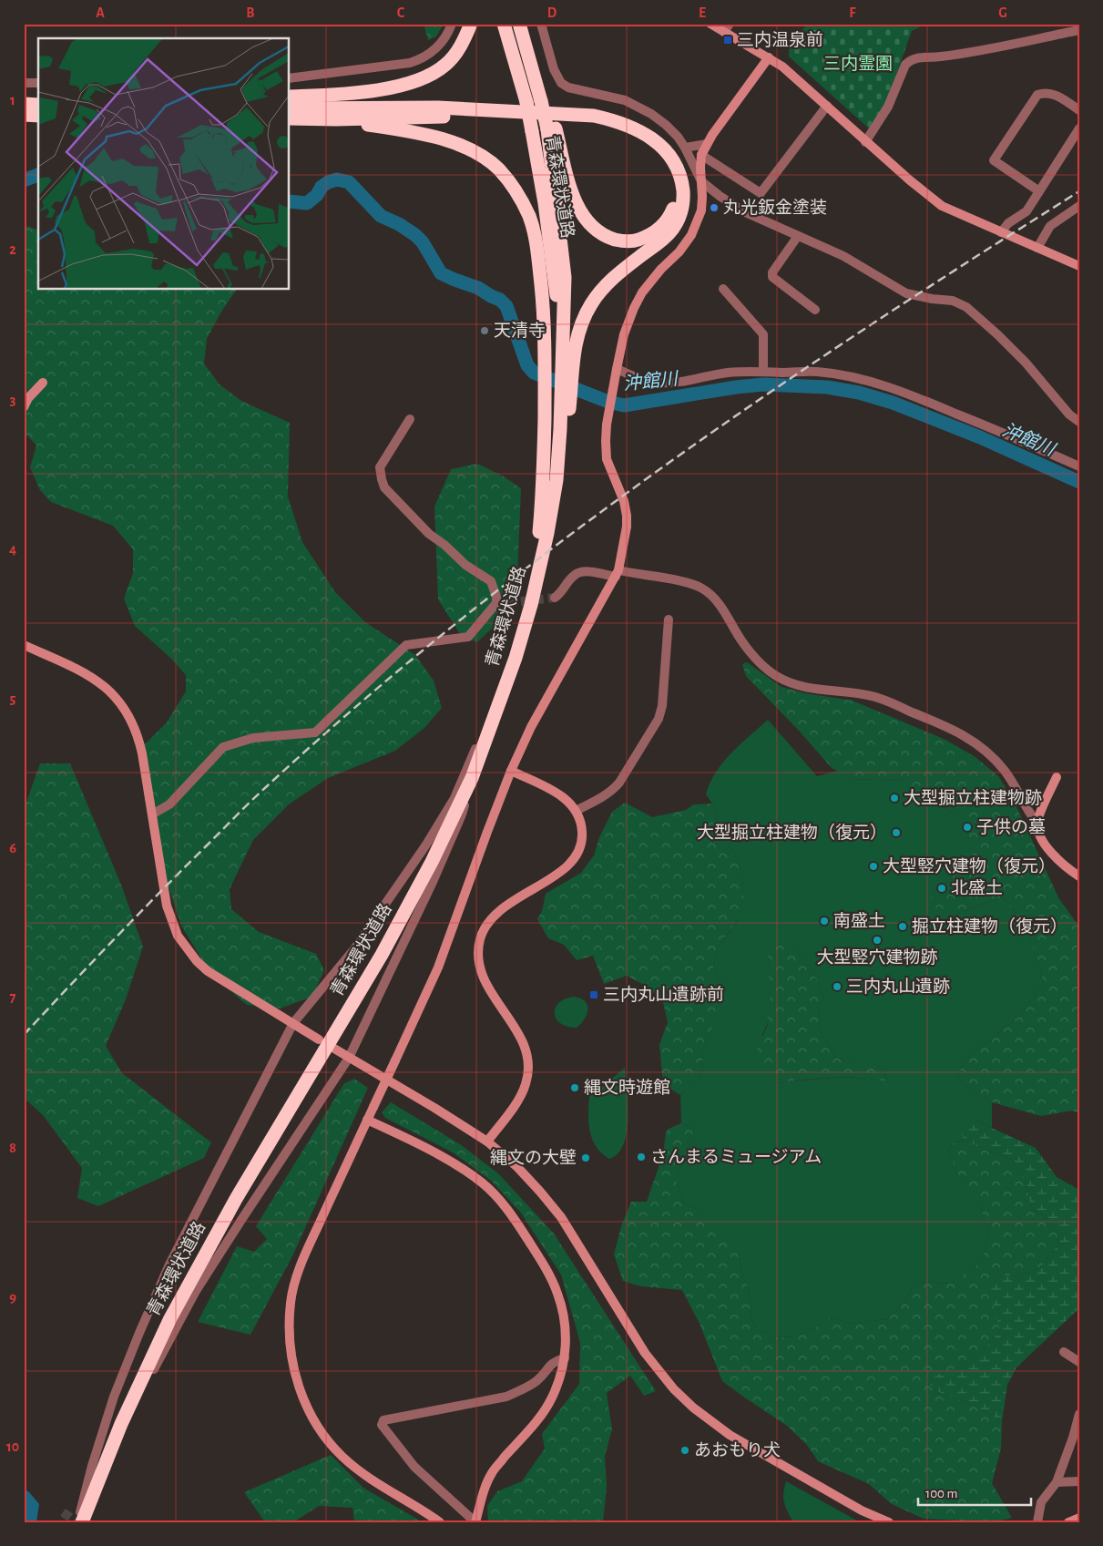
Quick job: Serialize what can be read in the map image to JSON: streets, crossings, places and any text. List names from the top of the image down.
{
  "streets": {
    "highway": ["青森環状道路"]
  },
  "water": ["沖館川"],
  "parks": ["三内霊園"],
  "places": {
    "transit": ["三内温泉前", "三内丸山遺跡前"],
    "other": [
      "丸光鈑金塗装",
      "天清寺",
      "大型掘立柱建物跡",
      "子供の墓",
      "大型掘立柱建物（復元）",
      "大型竪穴建物（復元）",
      "北盛土",
      "南盛土",
      "掘立柱建物（復元）",
      "大型竪穴建物跡",
      "三内丸山遺跡",
      "縄文時遊館",
      "さんまるミュージアム",
      "縄文の大壁",
      "あおもり犬"
    ]
  },
  "scale_bar": "100 m",
  "grid": {
    "columns": [
      "A",
      "B",
      "C",
      "D",
      "E",
      "F",
      "G"
    ],
    "rows": [
      "1",
      "2",
      "3",
      "4",
      "5",
      "6",
      "7",
      "8",
      "9",
      "10"
    ]
  }
}
